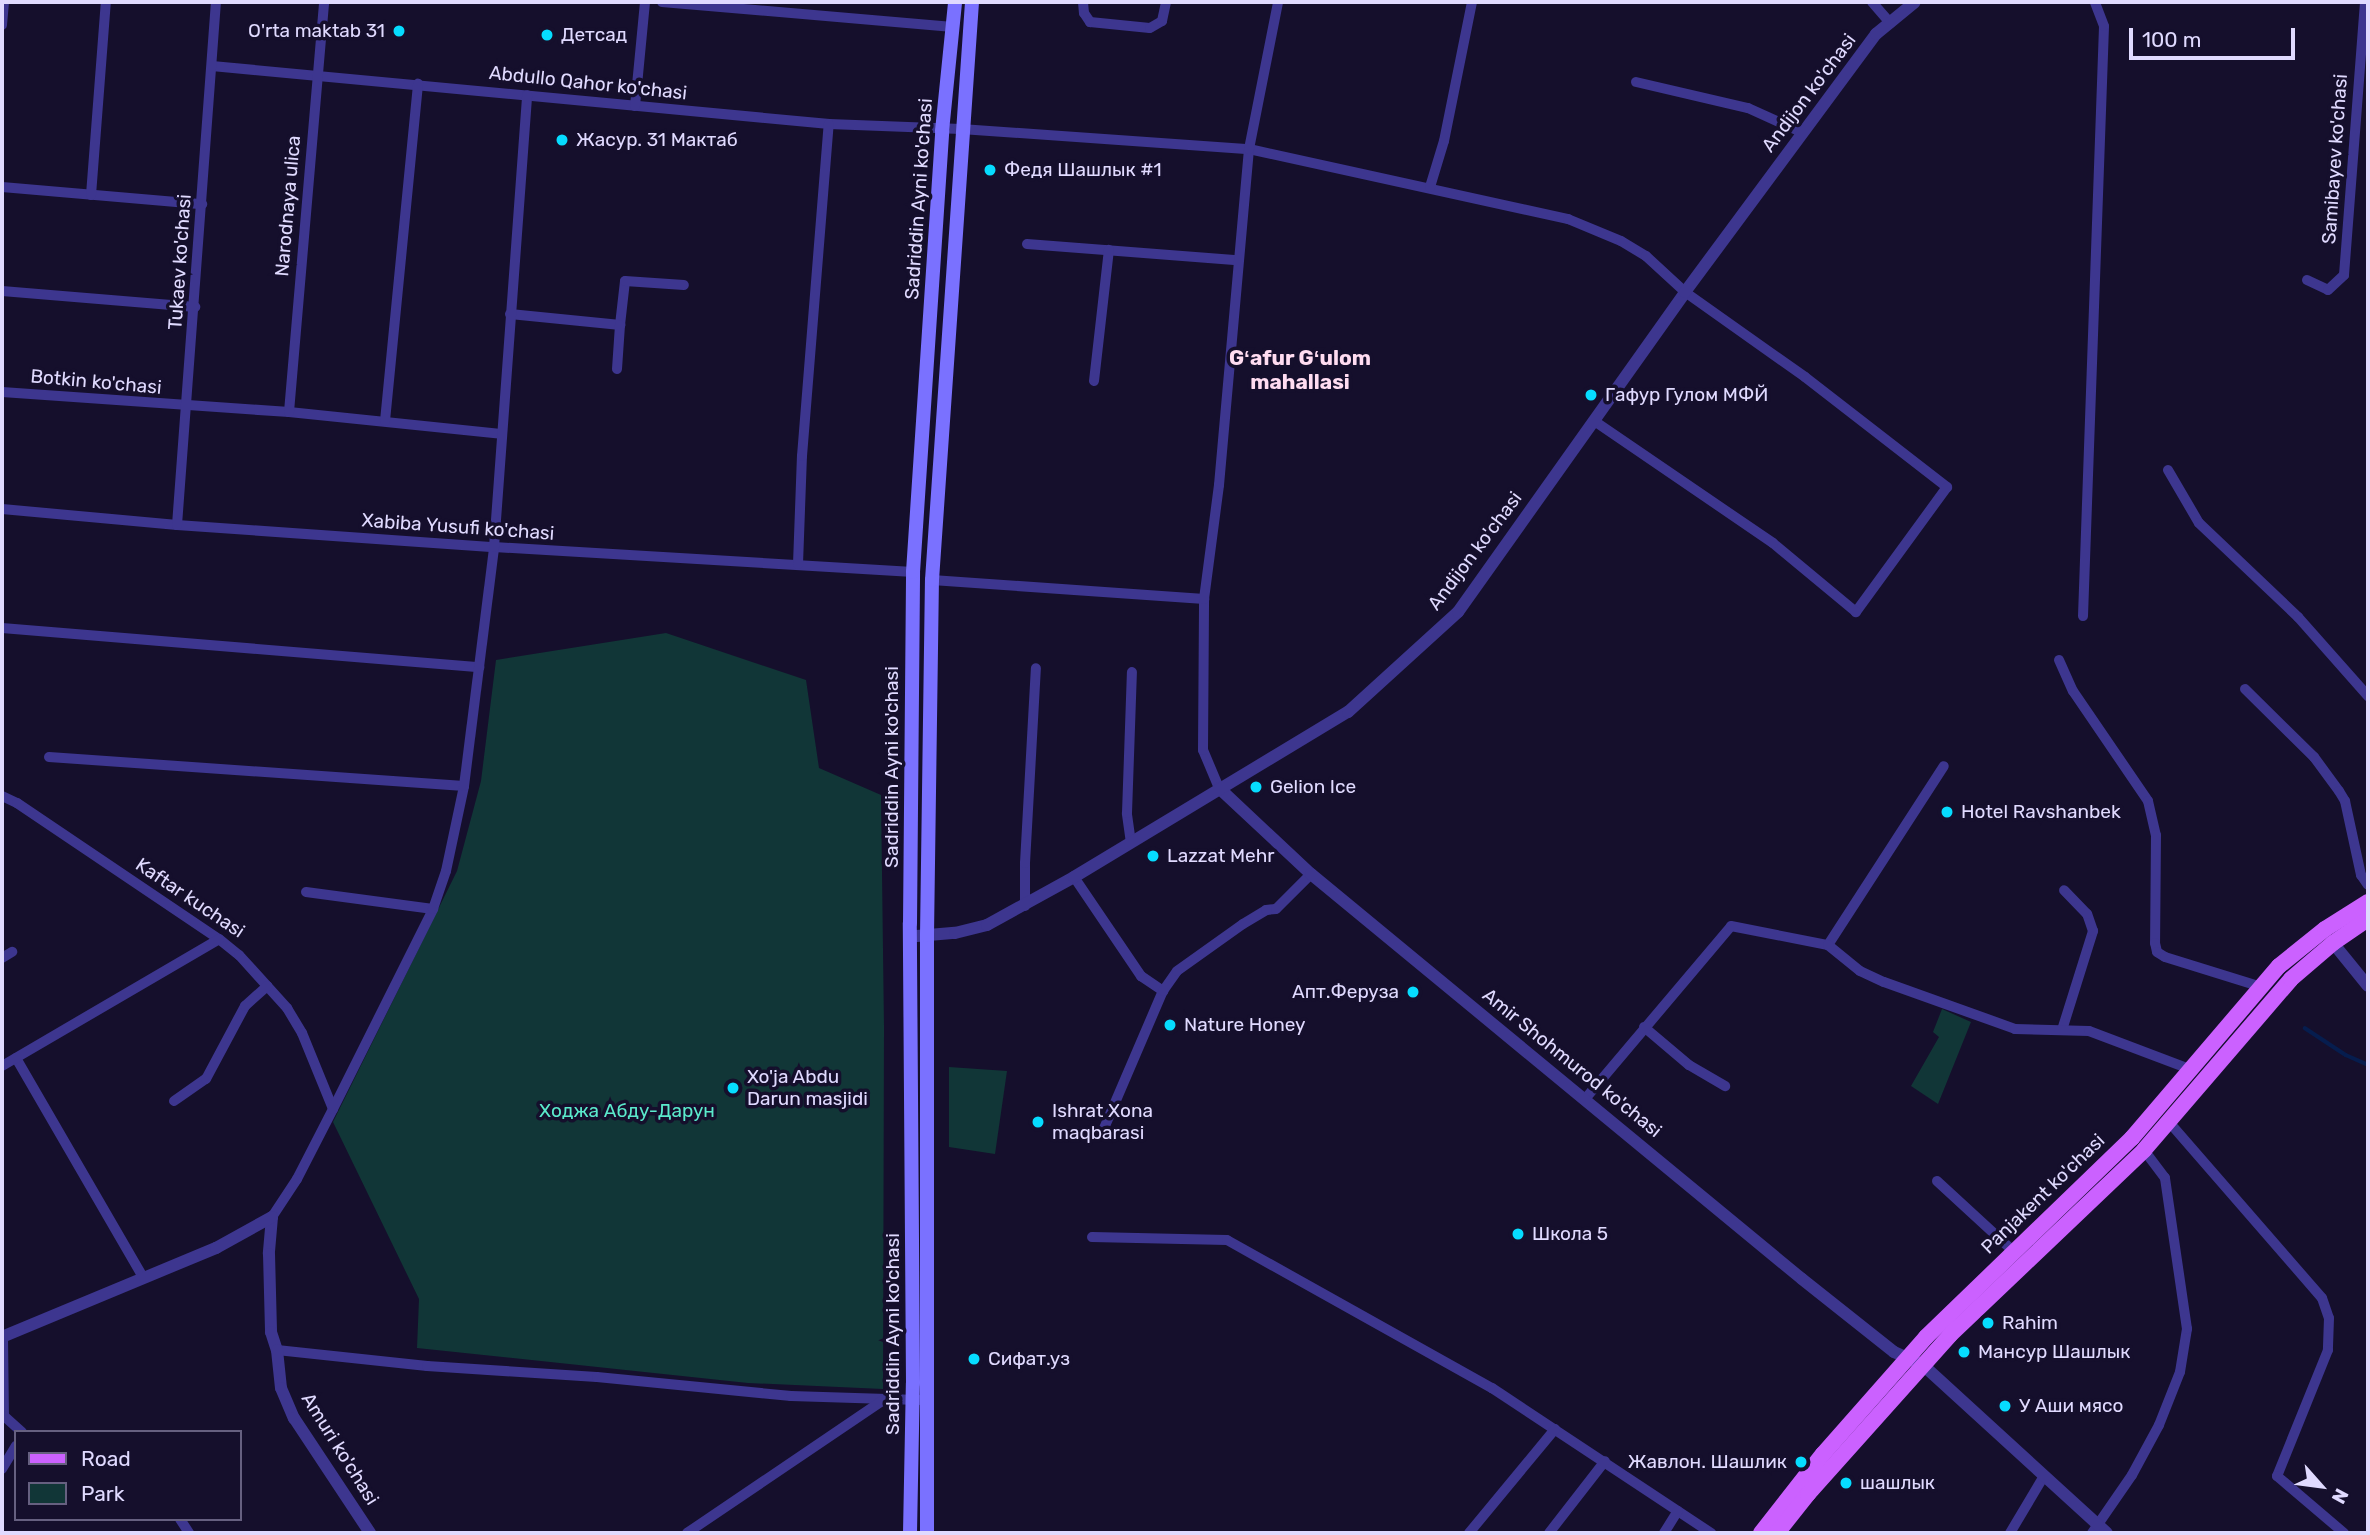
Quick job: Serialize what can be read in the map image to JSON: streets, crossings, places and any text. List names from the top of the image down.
{
  "streets": {
    "main road": ["Sadriddin Ayni ko'chasi", "Panjakent ko'chasi"],
    "street": [
      "Abdullo Qahor ko'chasi",
      "Andijon ko'chasi",
      "Samibayev ko'chasi",
      "Narodnaya ulica",
      "Tukaev ko'chasi",
      "Botkin ko'chasi",
      "Xabiba Yusufi ko'chasi",
      "Kaftar kuchasi",
      "Amir Shohmurod ko'chasi",
      "Amuri ko'chasi"
    ]
  },
  "crossings": [
    ["Abdullo Qahor ko'chasi", "Andijon ko'chasi"],
    ["Abdullo Qahor ko'chasi", "Sadriddin Ayni ko'chasi"],
    ["Abdullo Qahor ko'chasi", "Narodnaya ulica"],
    ["Abdullo Qahor ko'chasi", "Tukaev ko'chasi"],
    ["Andijon ko'chasi", "Sadriddin Ayni ko'chasi"],
    ["Andijon ko'chasi", "Amir Shohmurod ko'chasi"],
    ["Sadriddin Ayni ko'chasi", "Xabiba Yusufi ko'chasi"],
    ["Narodnaya ulica", "Botkin ko'chasi"],
    ["Tukaev ko'chasi", "Botkin ko'chasi"],
    ["Tukaev ko'chasi", "Xabiba Yusufi ko'chasi"],
    ["Amir Shohmurod ko'chasi", "Panjakent ko'chasi"]
  ],
  "districts": ["Gʻafur Gʻulom mahallasi"],
  "parks": ["Ходжа Абду-Дарун"],
  "places": [
    "O'rta maktab 31",
    "Детсад",
    "Жасур. 31 Мактаб",
    "Федя Шашлык #1",
    "Гафур Гулом МФЙ",
    "Gelion Ice",
    "Hotel Ravshanbek",
    "Lazzat Mehr",
    "Апт.Феруза",
    "Nature Honey",
    "Xo'ja Abdu Darun masjidi",
    "Ishrat Хоnа mаqbаrasi",
    "Школа 5",
    "Rahim",
    "Мансур Шашлык",
    "Сифат.уз",
    "У Аши мясо",
    "Жавлон. Шашлик",
    "шашлык"
  ],
  "legend": ["Road", "Park"],
  "scale_bar": "100 m",
  "north": "bottom right"
}
